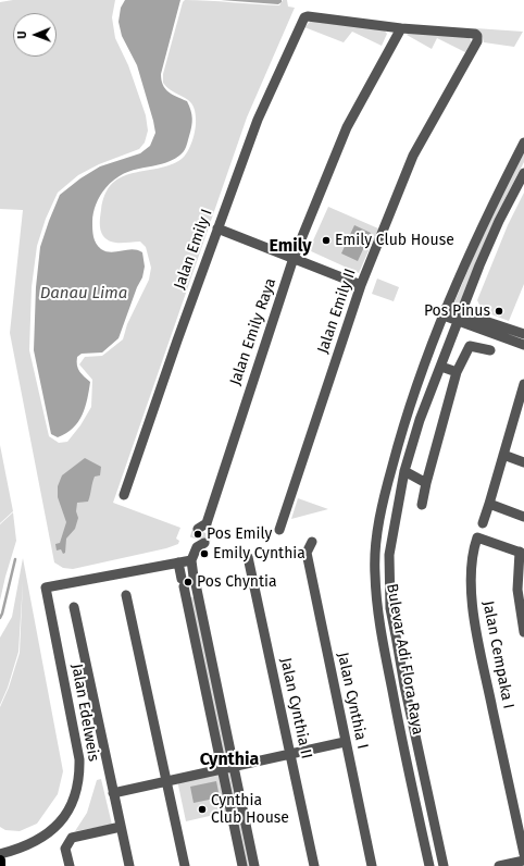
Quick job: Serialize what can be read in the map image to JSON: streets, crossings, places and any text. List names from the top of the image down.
{
  "streets": {
    "street": [
      "Jalan Emily I",
      "Jalan Emily II",
      "Jalan Emily Raya",
      "Jalan Cempaka I",
      "Bulevar Adi Flora Raya",
      "Jalan Cynthia I",
      "Jalan Cynthia II",
      "Jalan Edelweis"
    ]
  },
  "crossings": [
    ["Jalan Emily I", "Jalan Emily II"],
    ["Jalan Emily I", "Jalan Emily Raya"],
    ["Jalan Emily II", "Jalan Emily Raya"]
  ],
  "districts": ["Emily", "Cynthia"],
  "water": ["Danau Lima"],
  "places": [
    "Emily Club House",
    "Pos Pinus",
    "Pos Emily",
    "Emily Cynthia",
    "Pos Chyntia",
    "Cynthia Club House"
  ],
  "north": "left"
}
